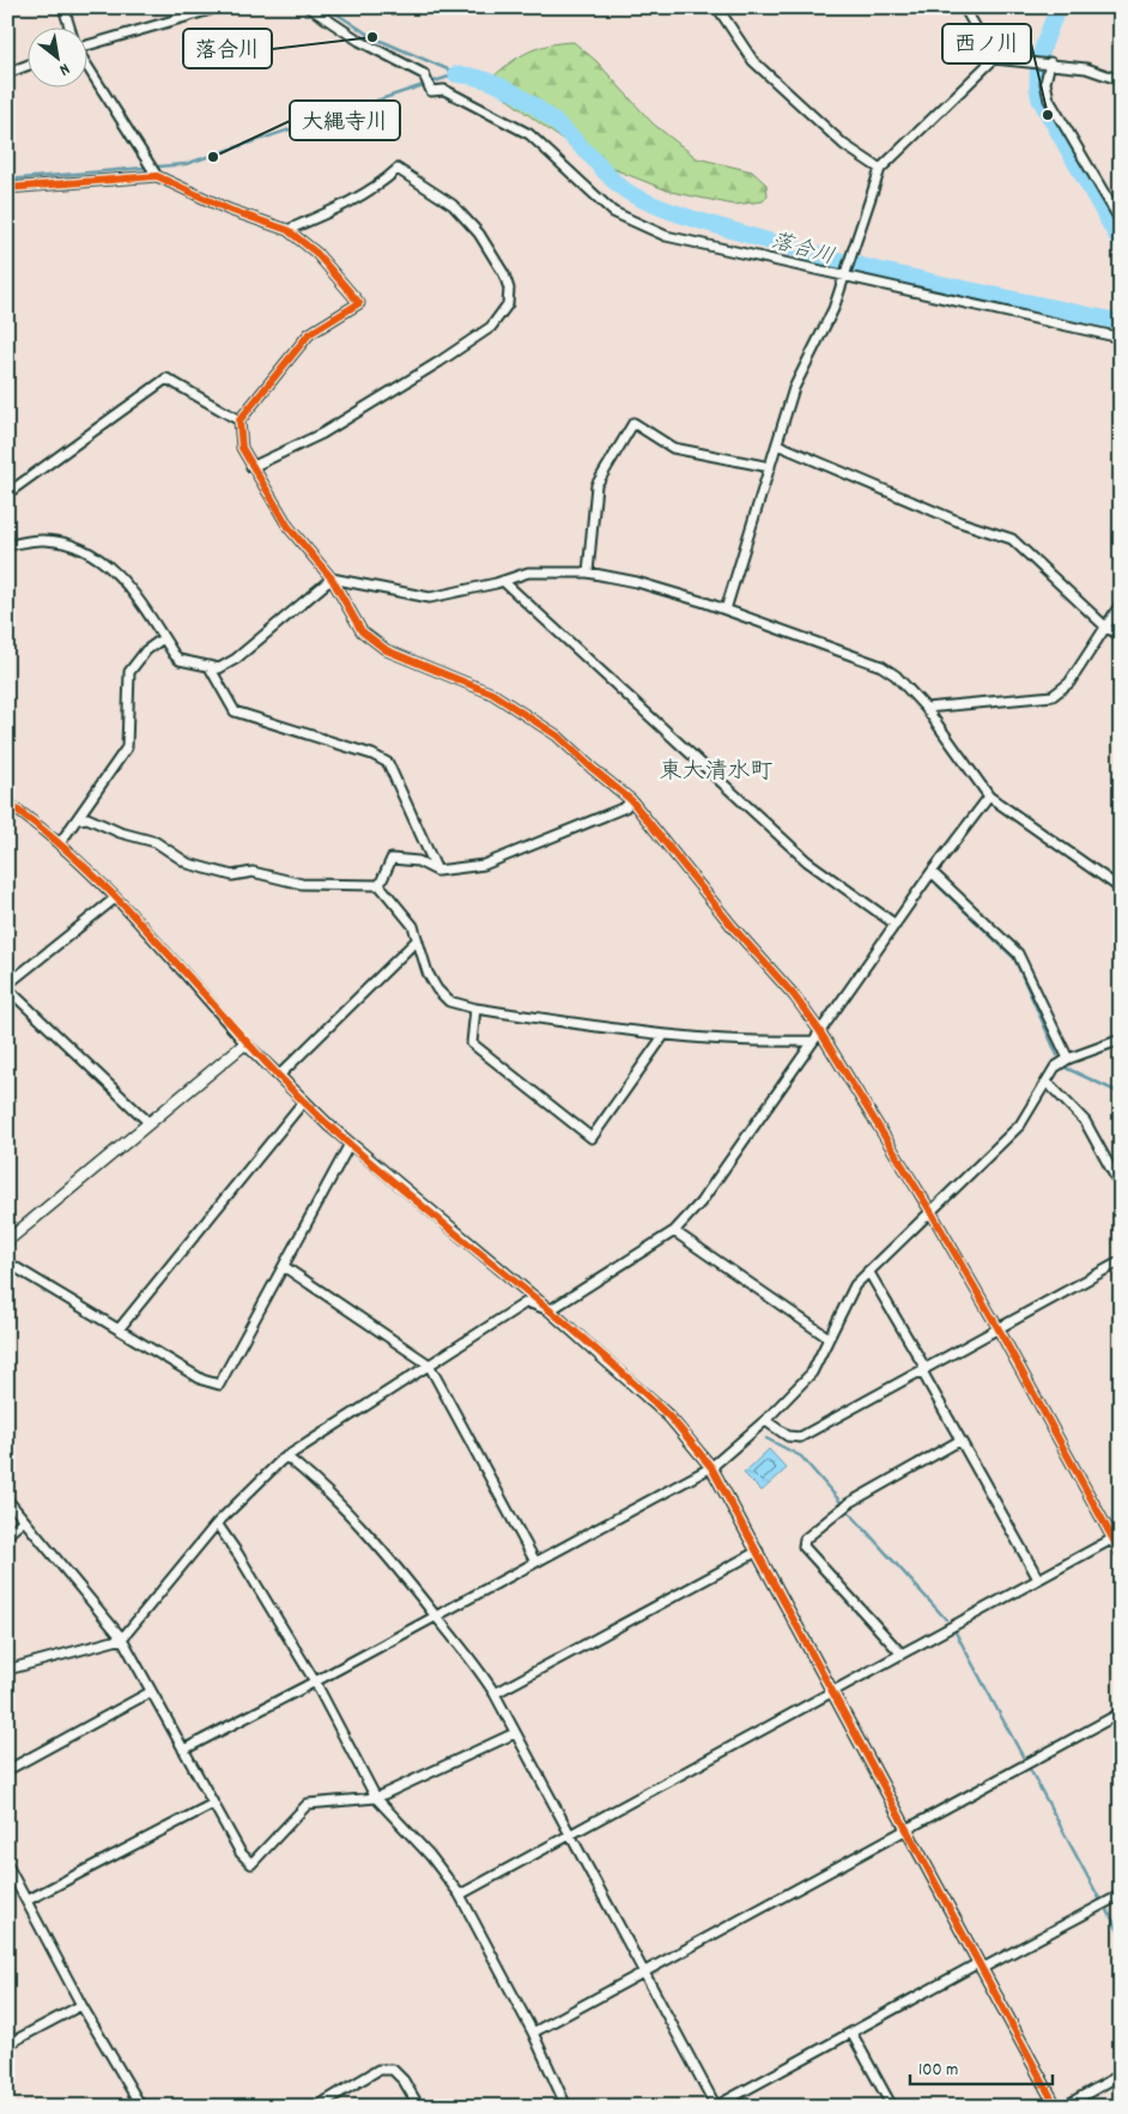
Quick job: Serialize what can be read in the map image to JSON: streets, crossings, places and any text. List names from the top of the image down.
{
  "districts": ["東大清水町"],
  "water": ["落合川"],
  "places": ["落合川", "西ノ川", "大縄寺川"],
  "scale_bar": "100 m",
  "north": "bottom right"
}
